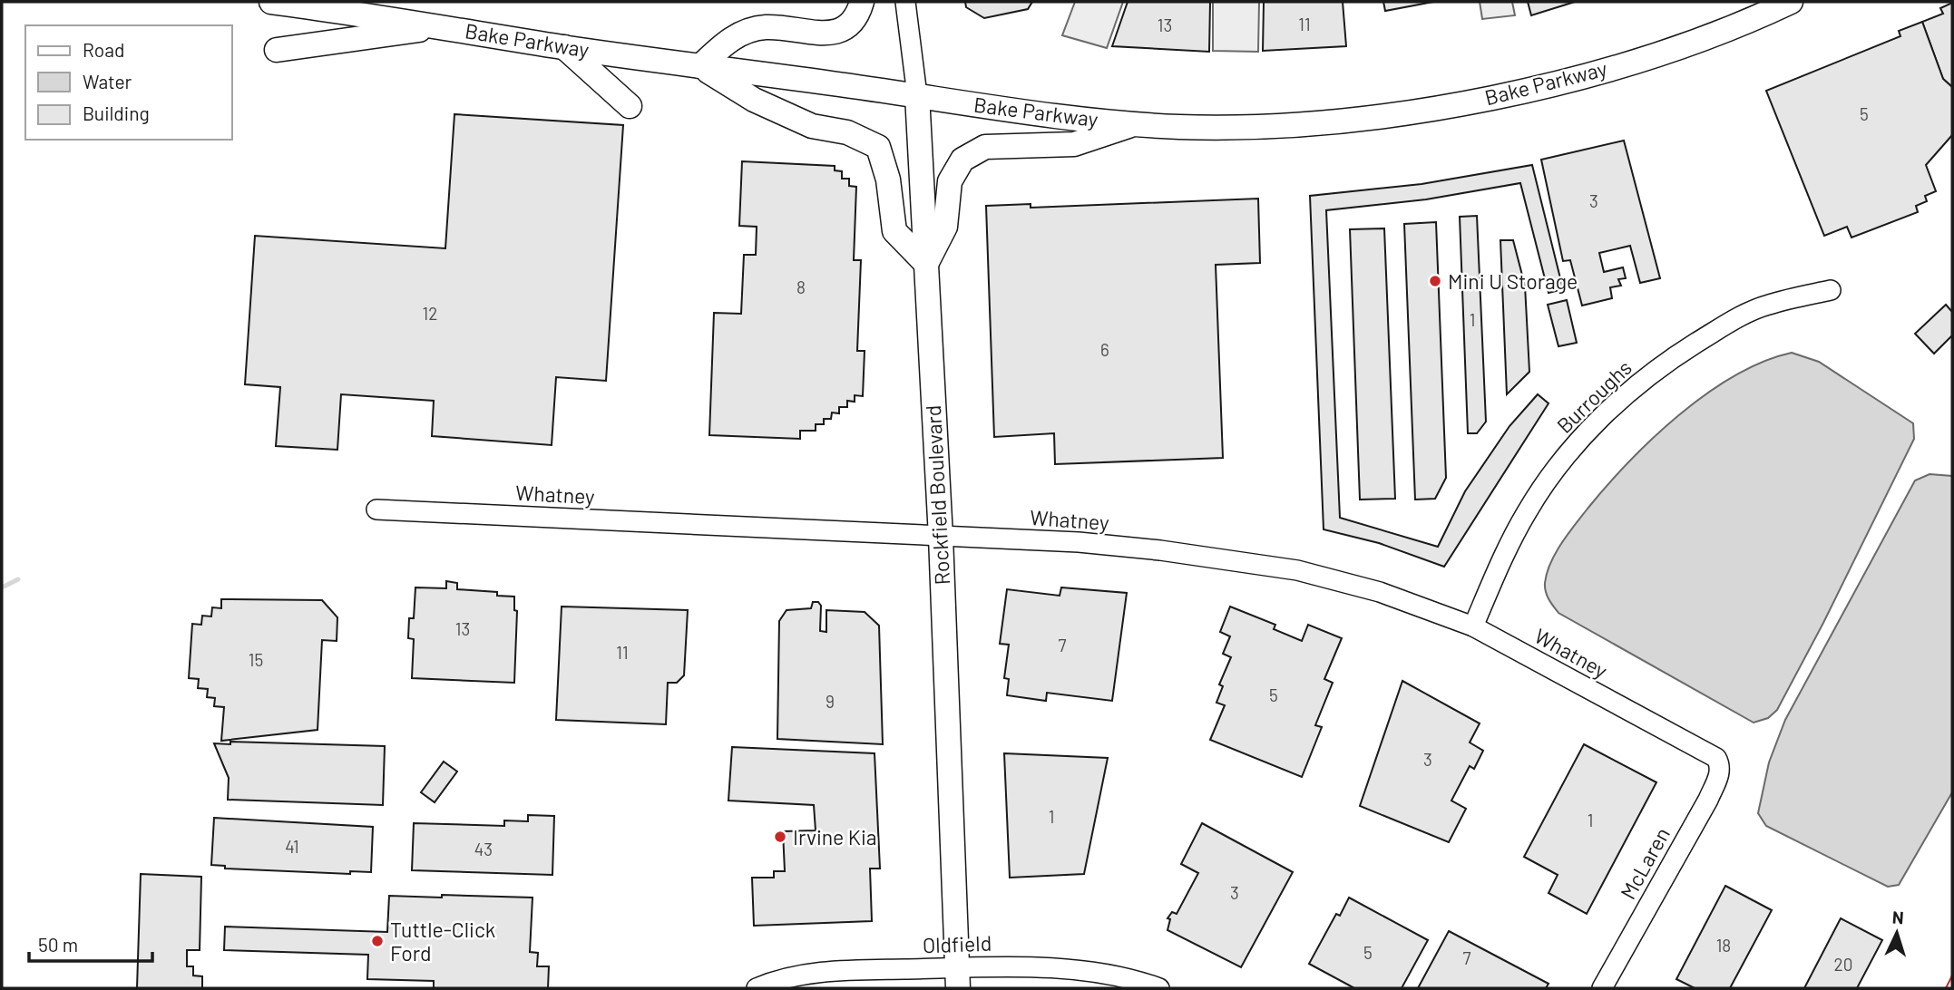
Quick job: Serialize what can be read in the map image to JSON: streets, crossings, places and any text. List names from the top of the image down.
{
  "streets": {
    "main road": ["Bake Parkway", "Rockfield Boulevard"],
    "street": [
      "Burroughs",
      "Whatney",
      "McLaren",
      "Oldfield"
    ]
  },
  "crossings": [
    ["Bake Parkway", "Rockfield Boulevard"],
    ["Burroughs", "Whatney"],
    ["Whatney", "Rockfield Boulevard"],
    ["Whatney", "McLaren"],
    ["Rockfield Boulevard", "Oldfield"]
  ],
  "places": ["Mini U Storage", "Irvine Kia", "Tuttle-Click Ford"],
  "house_numbers": [
    "11",
    "13",
    "5",
    "3",
    "8",
    "12",
    "1",
    "6",
    "13",
    "7",
    "11",
    "15",
    "5",
    "9",
    "3",
    "1",
    "1",
    "41",
    "43",
    "3",
    "18",
    "5",
    "7",
    "20"
  ],
  "legend": ["Road", "Water", "Building"],
  "scale_bar": "50 m",
  "north": "top"
}
